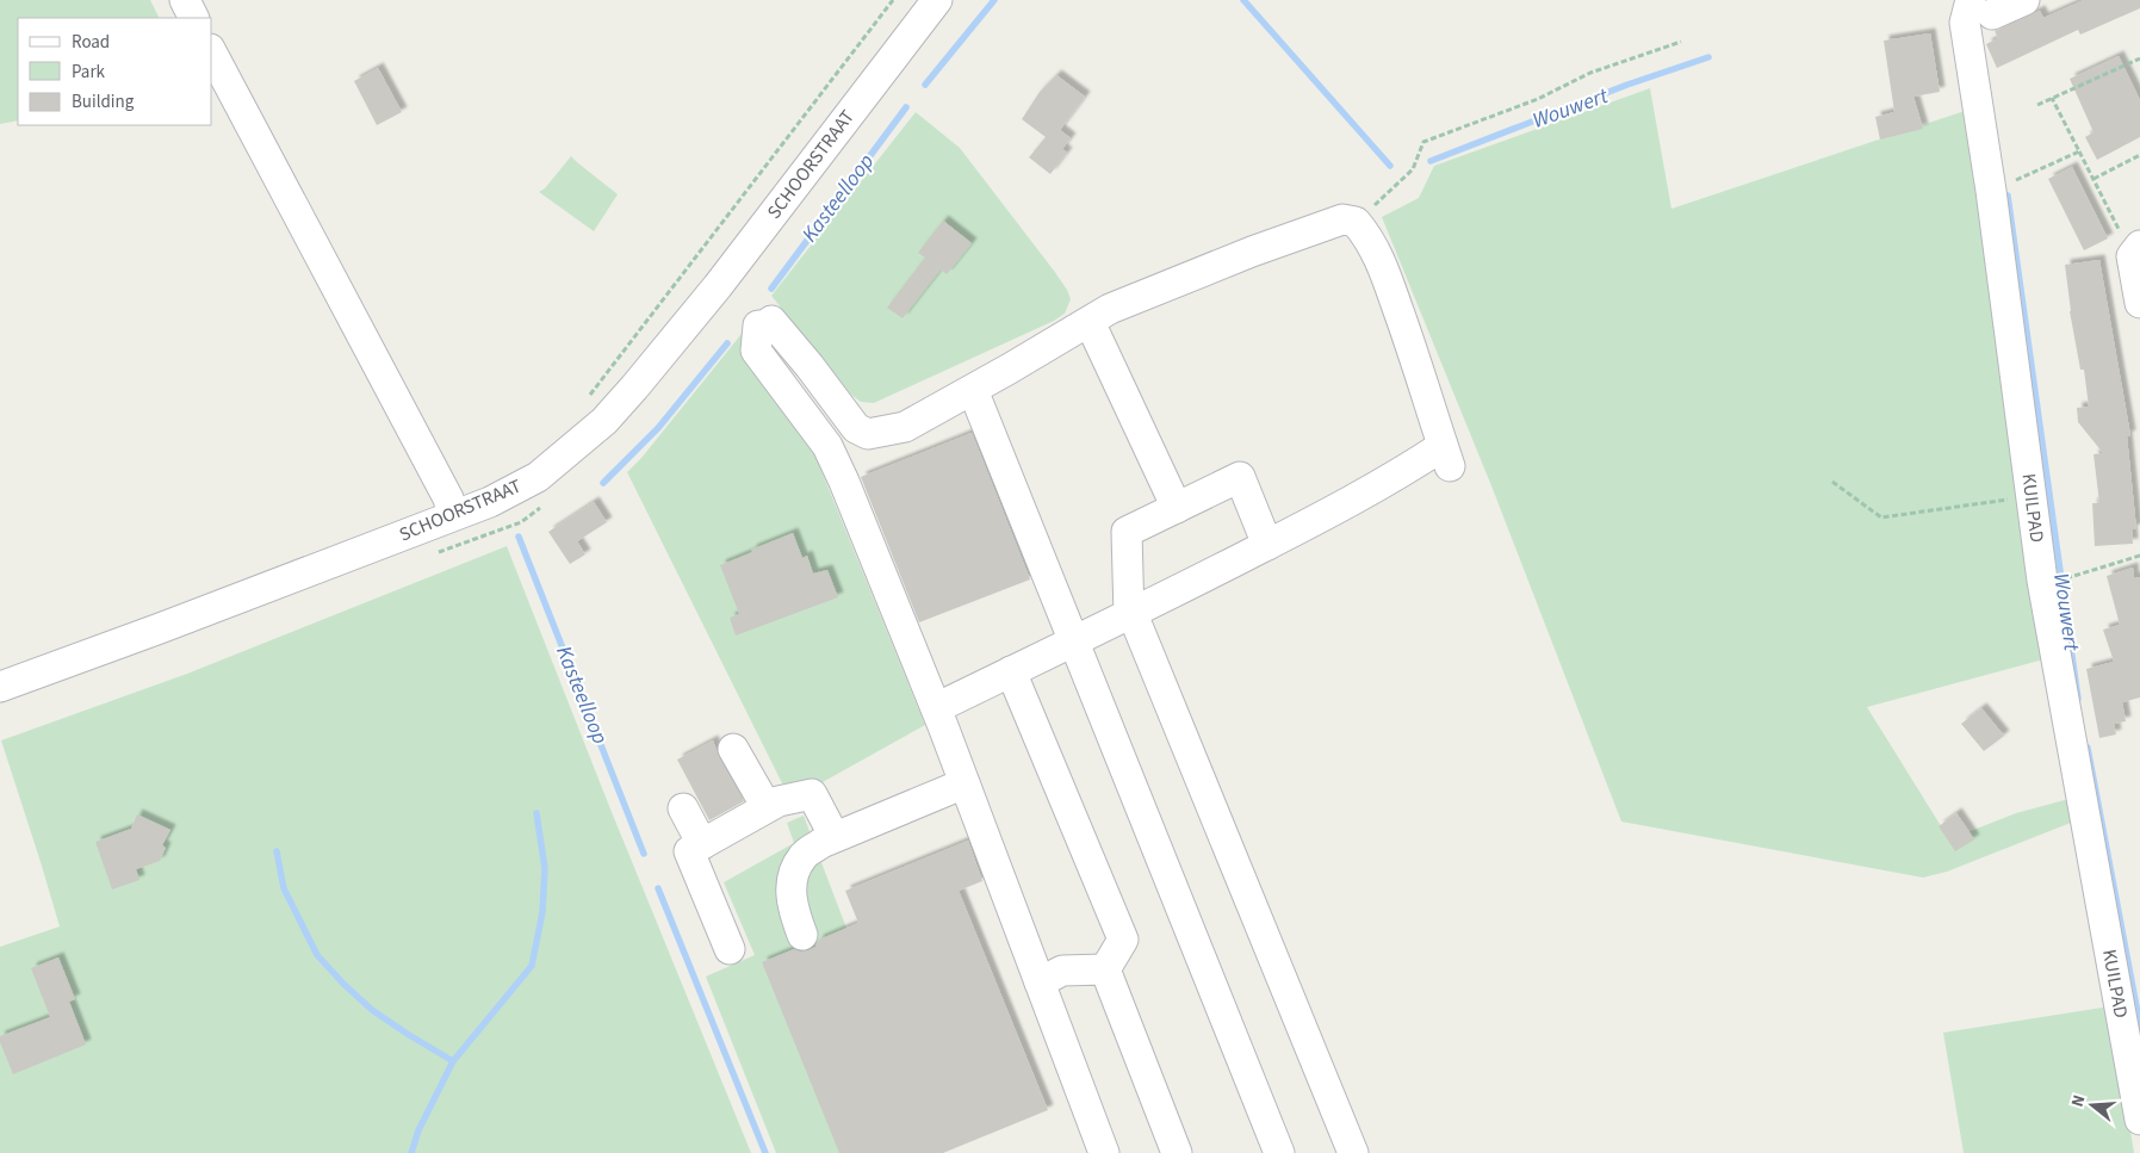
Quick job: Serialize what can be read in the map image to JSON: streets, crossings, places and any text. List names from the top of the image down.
{
  "streets": {
    "street": ["SCHOORSTRAAT", "KUILPAD"]
  },
  "water": ["Wouwert", "Kasteelloop"],
  "legend": ["Road", "Park", "Building"],
  "north": "left"
}
